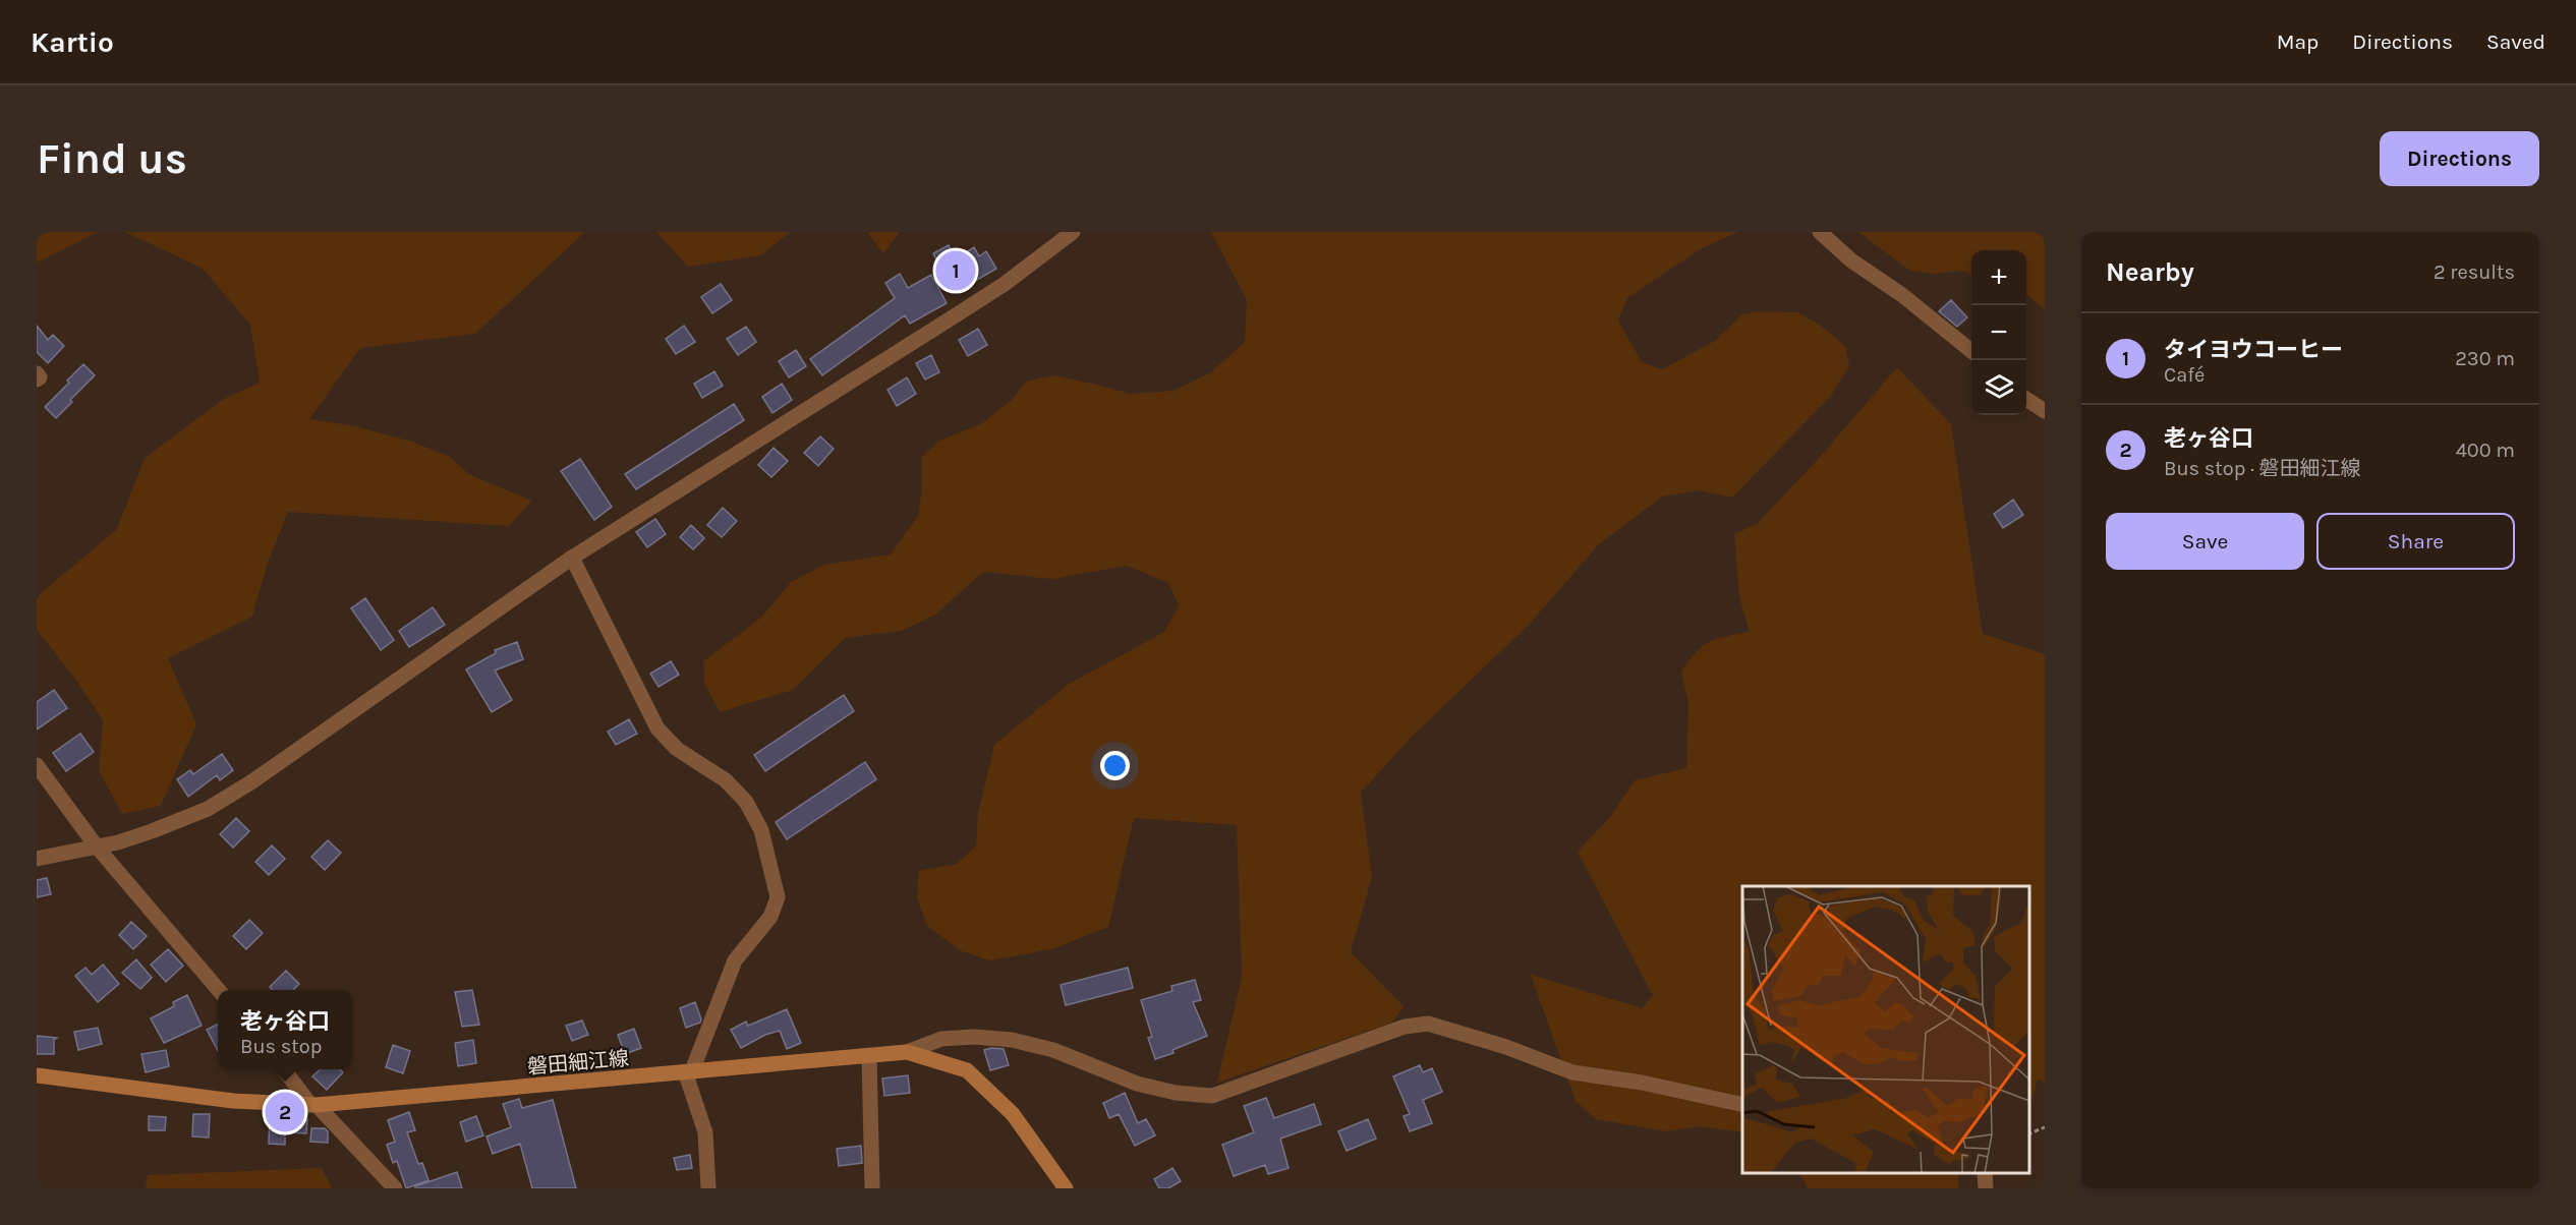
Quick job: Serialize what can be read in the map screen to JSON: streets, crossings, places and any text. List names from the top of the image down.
{
  "streets": {
    "main road": ["磐田細江線"]
  },
  "page": {
    "header": "Kartio",
    "nav": ["Map", "Directions", "Saved"],
    "buttons": [
      "Directions",
      ["Save", "Share"]
    ],
    "title": "Find us",
    "heading": ["Nearby", "2 results"],
    "pins": ["1", "2"],
    "map_buttons": ["+", "−"],
    "list": [
      {
        "mark": "1",
        "name": "タイヨウコーヒー",
        "note": "Café",
        "value": "230 m"
      },
      {
        "mark": "2",
        "name": "老ヶ谷口",
        "note": "Bus stop · 磐田細江線",
        "value": "400 m"
      }
    ],
    "popup": ["老ヶ谷口", "Bus stop"]
  }
}
